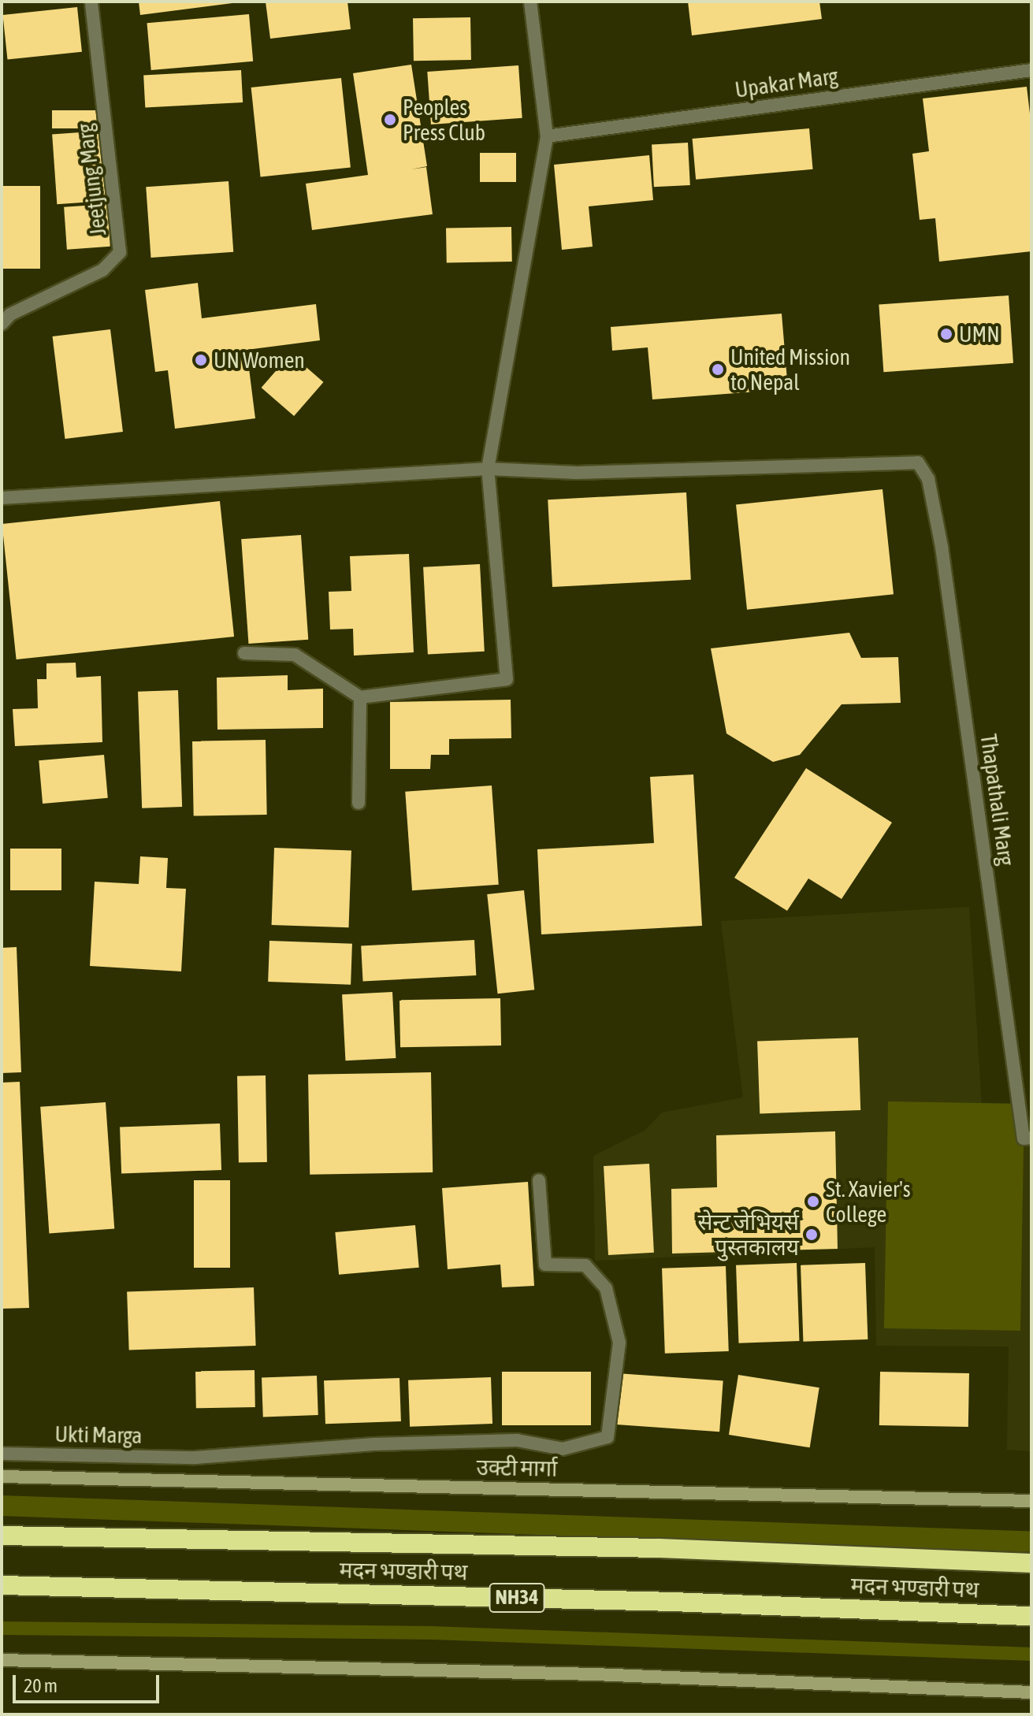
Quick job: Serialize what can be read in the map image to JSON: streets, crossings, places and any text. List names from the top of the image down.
{
  "streets": {
    "highway": ["मदन भण्डारी पथ", "NH34"],
    "street": [
      "Upakar Marg",
      "Jeetjung Marg",
      "Thapathali Marg",
      "Ukti Marga",
      "उक्टी मार्गा"
    ]
  },
  "places": [
    "Peoples Press Club",
    "UMN",
    "UN Women",
    "United Mission to Nepal",
    "St. Xavier's College",
    "सेन्ट जेभियर्स पुस्तकालय"
  ],
  "scale_bar": "20 m"
}
